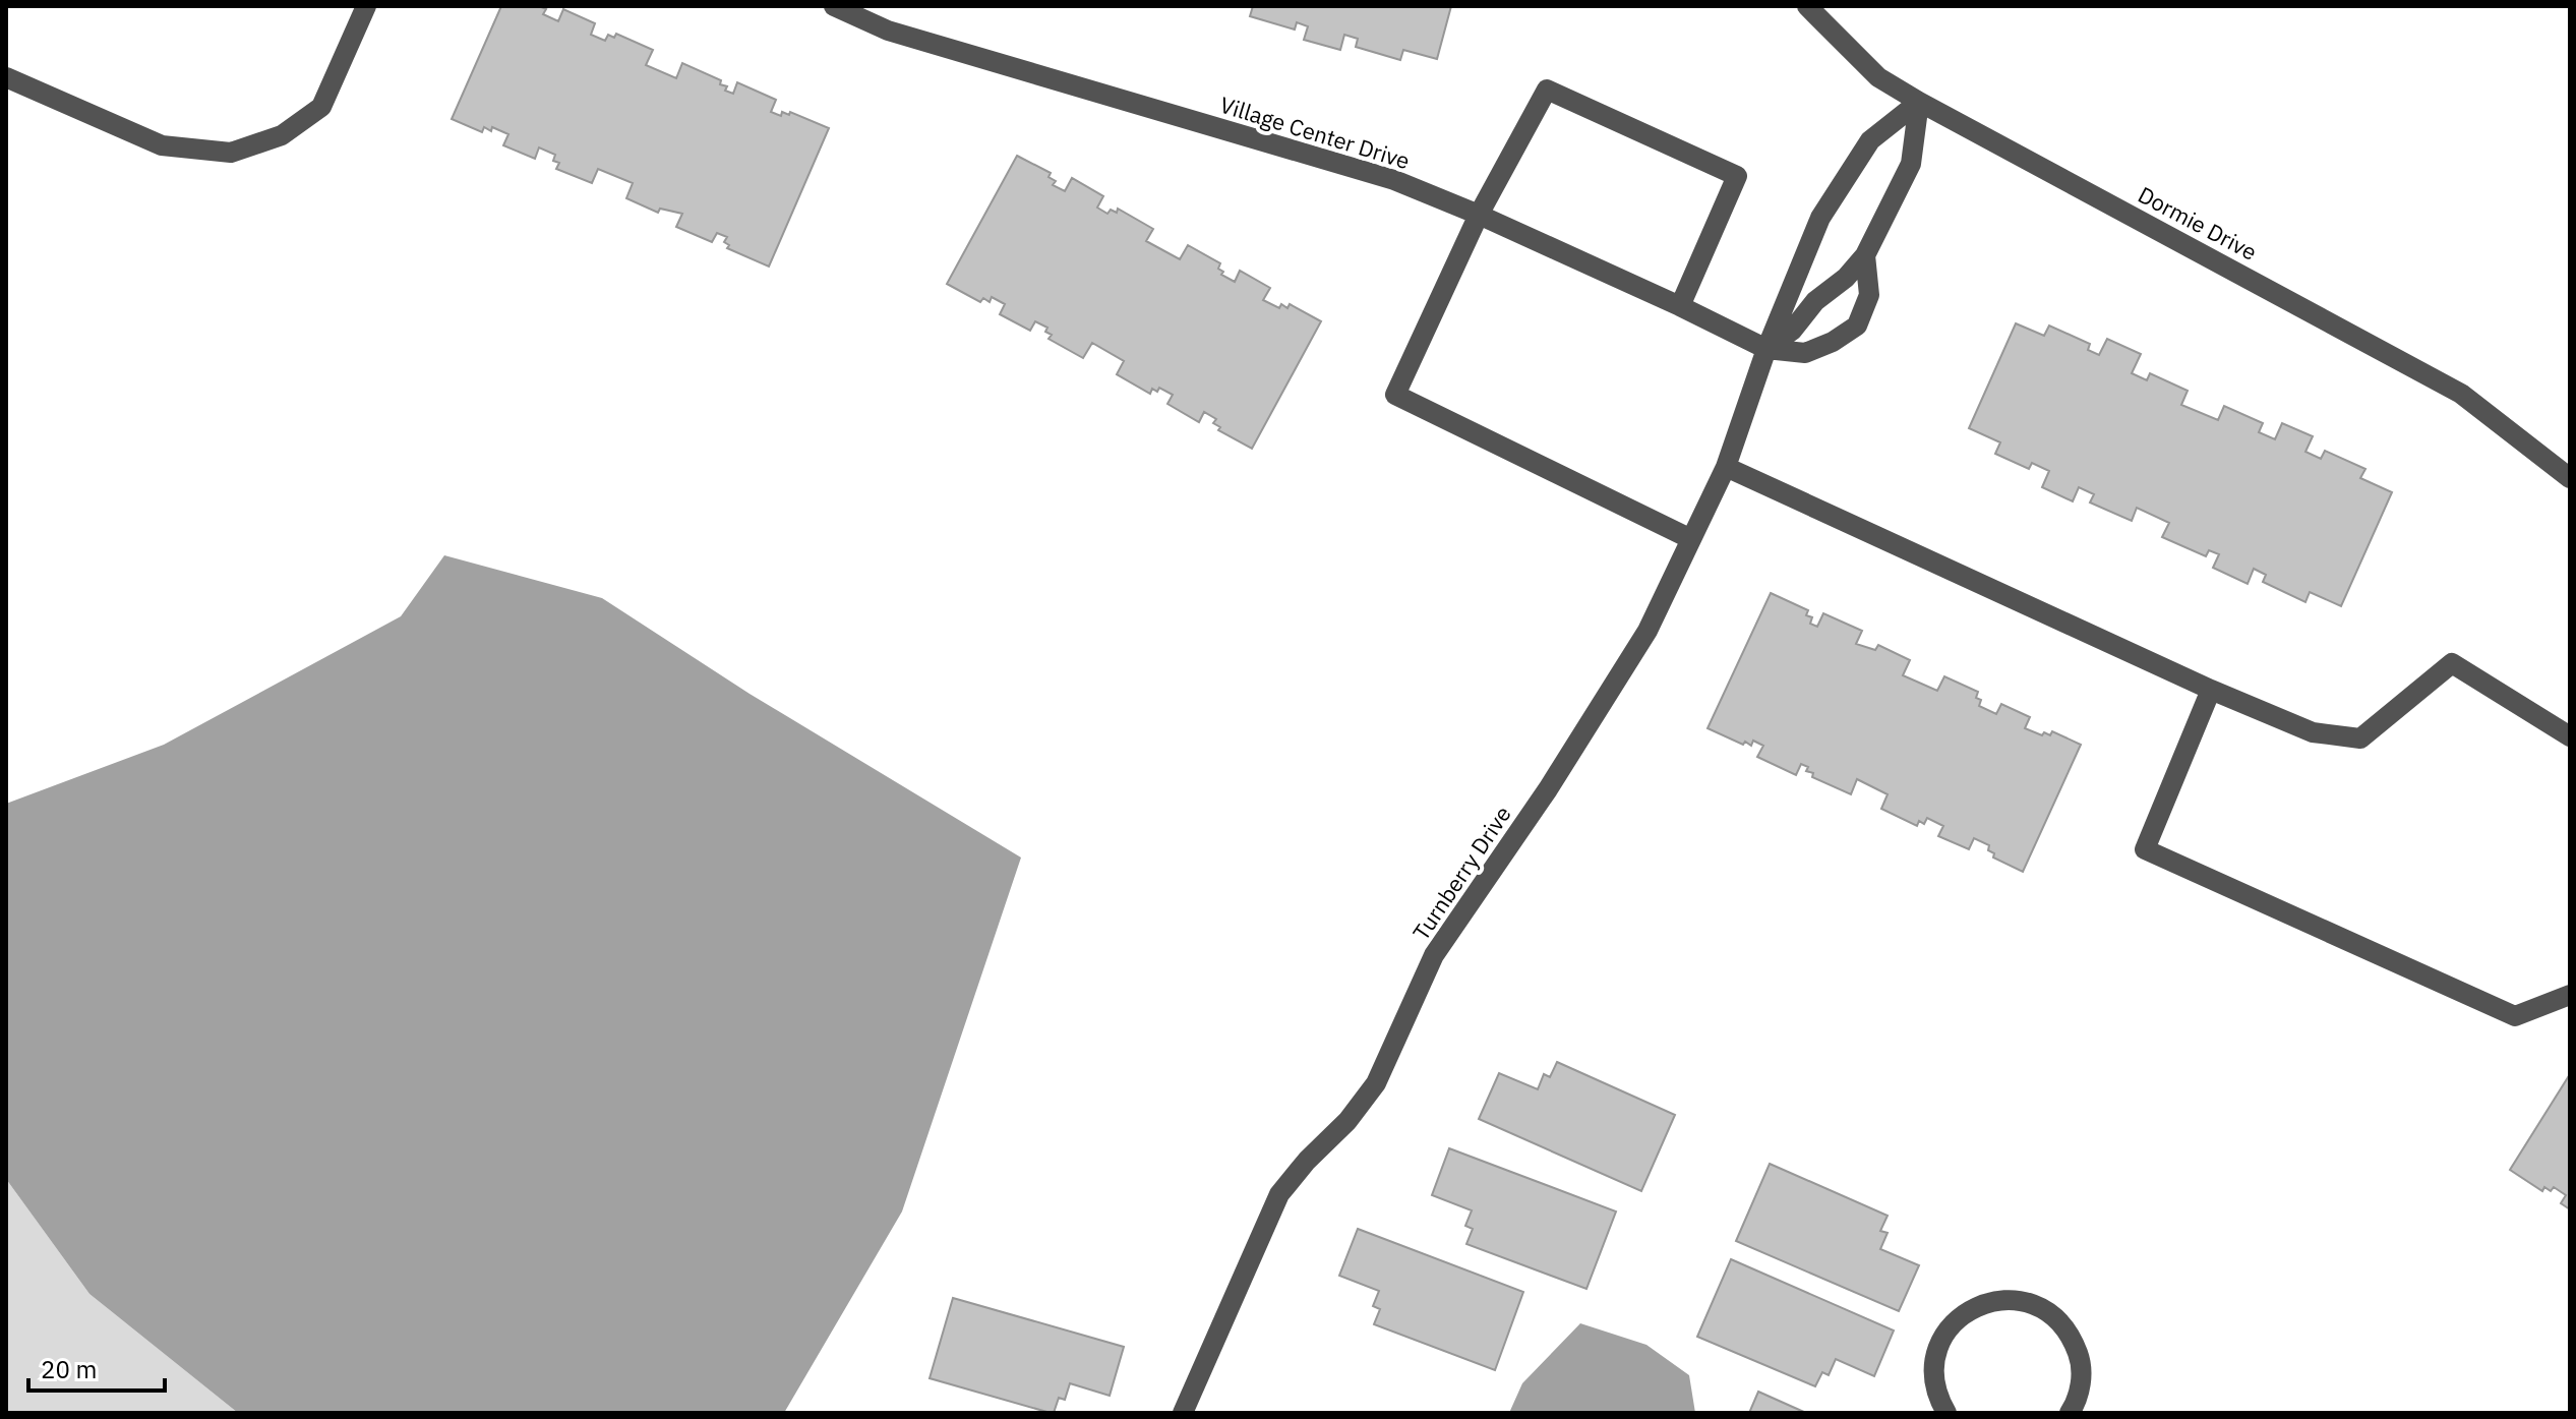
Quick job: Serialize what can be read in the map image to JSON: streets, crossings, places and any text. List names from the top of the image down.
{
  "streets": {
    "street": ["Village Center Drive", "Dormie Drive", "Turnberry Drive"]
  },
  "crossings": [
    ["Village Center Drive", "Turnberry Drive"],
    ["Dormie Drive", "Turnberry Drive"]
  ],
  "scale_bar": "20 m"
}
